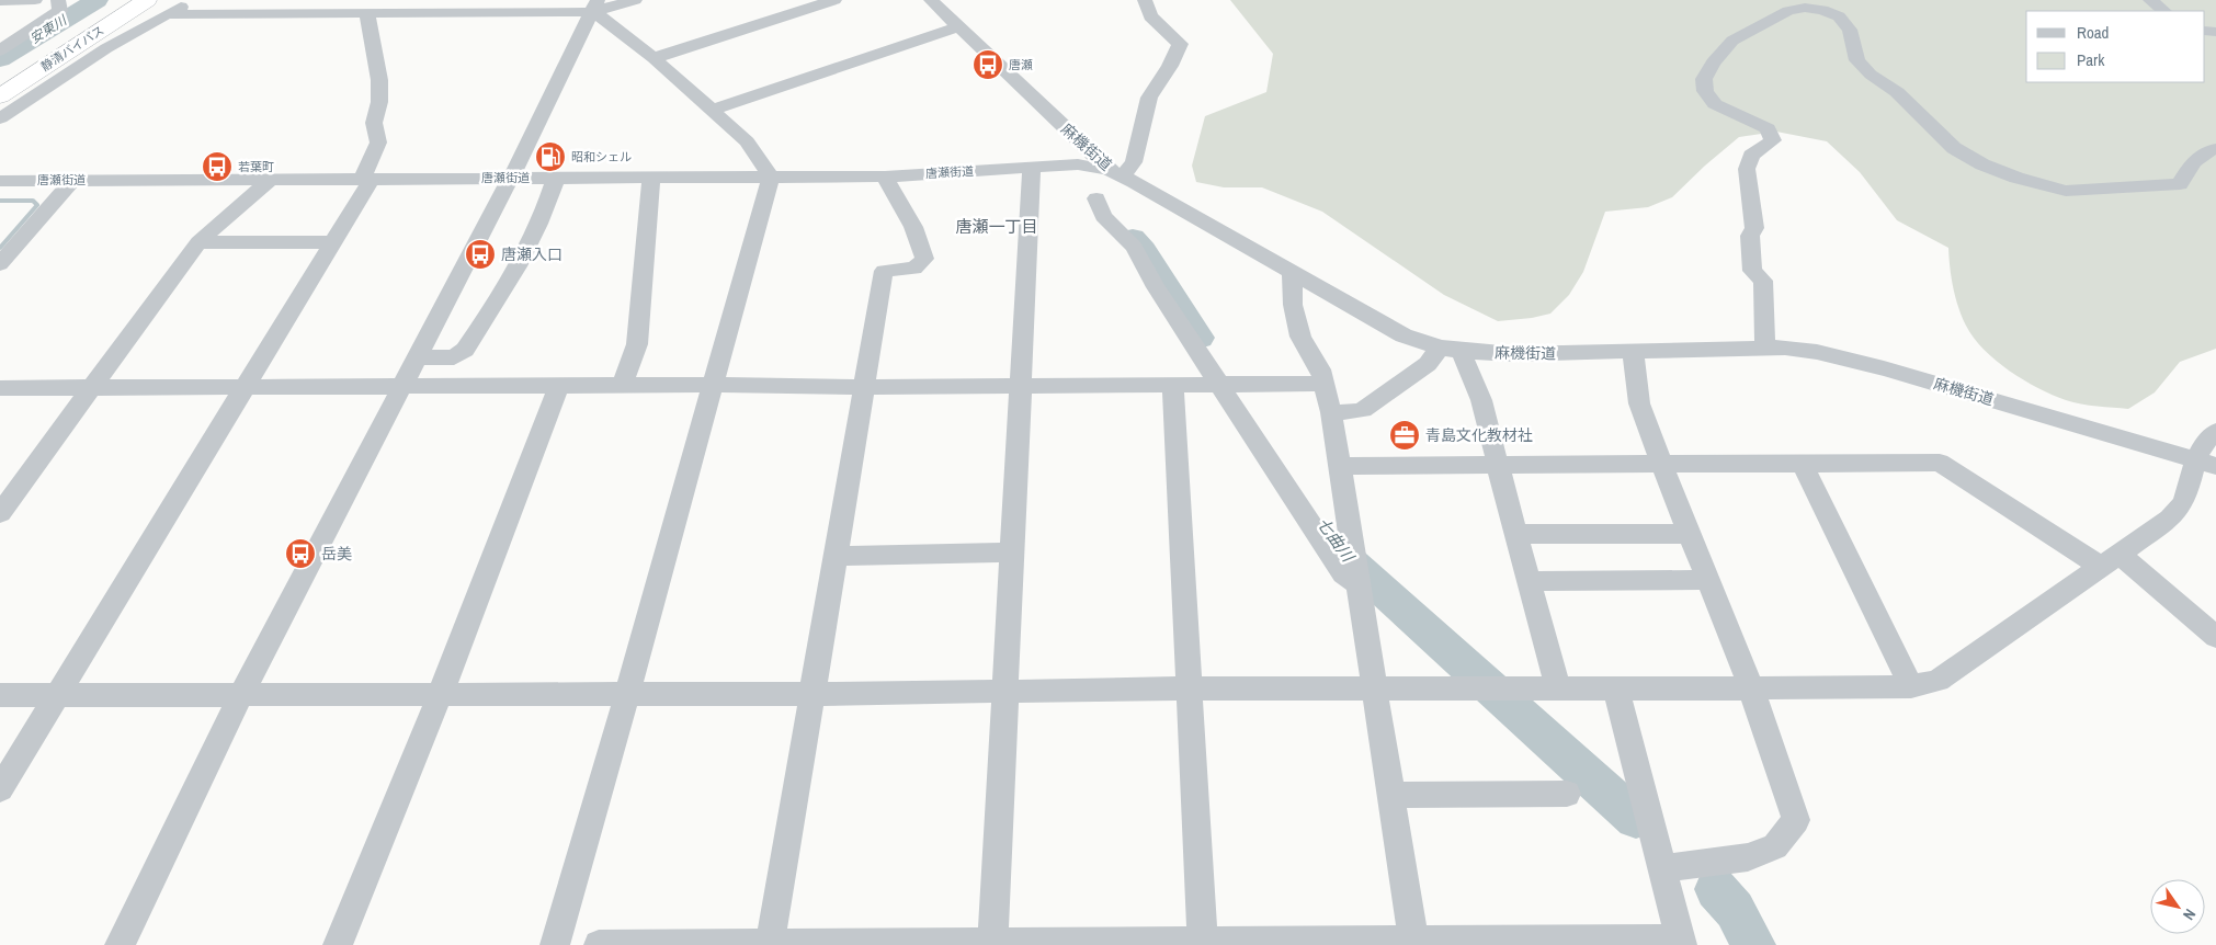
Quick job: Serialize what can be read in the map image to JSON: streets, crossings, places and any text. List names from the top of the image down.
{
  "streets": {
    "highway": ["静清バイパス"],
    "street": ["麻機街道", "唐瀬街道"]
  },
  "crossings": [
    ["麻機街道", "唐瀬街道"]
  ],
  "districts": ["唐瀬一丁目"],
  "water": ["安東川", "七曲川"],
  "places": {
    "bus stop": [
      "唐瀬",
      "若葉町",
      "唐瀬入口",
      "岳美"
    ],
    "fuel station": ["昭和シェル"],
    "office": ["青島文化教材社"]
  },
  "legend": ["Road", "Park"],
  "north": "bottom right"
}
